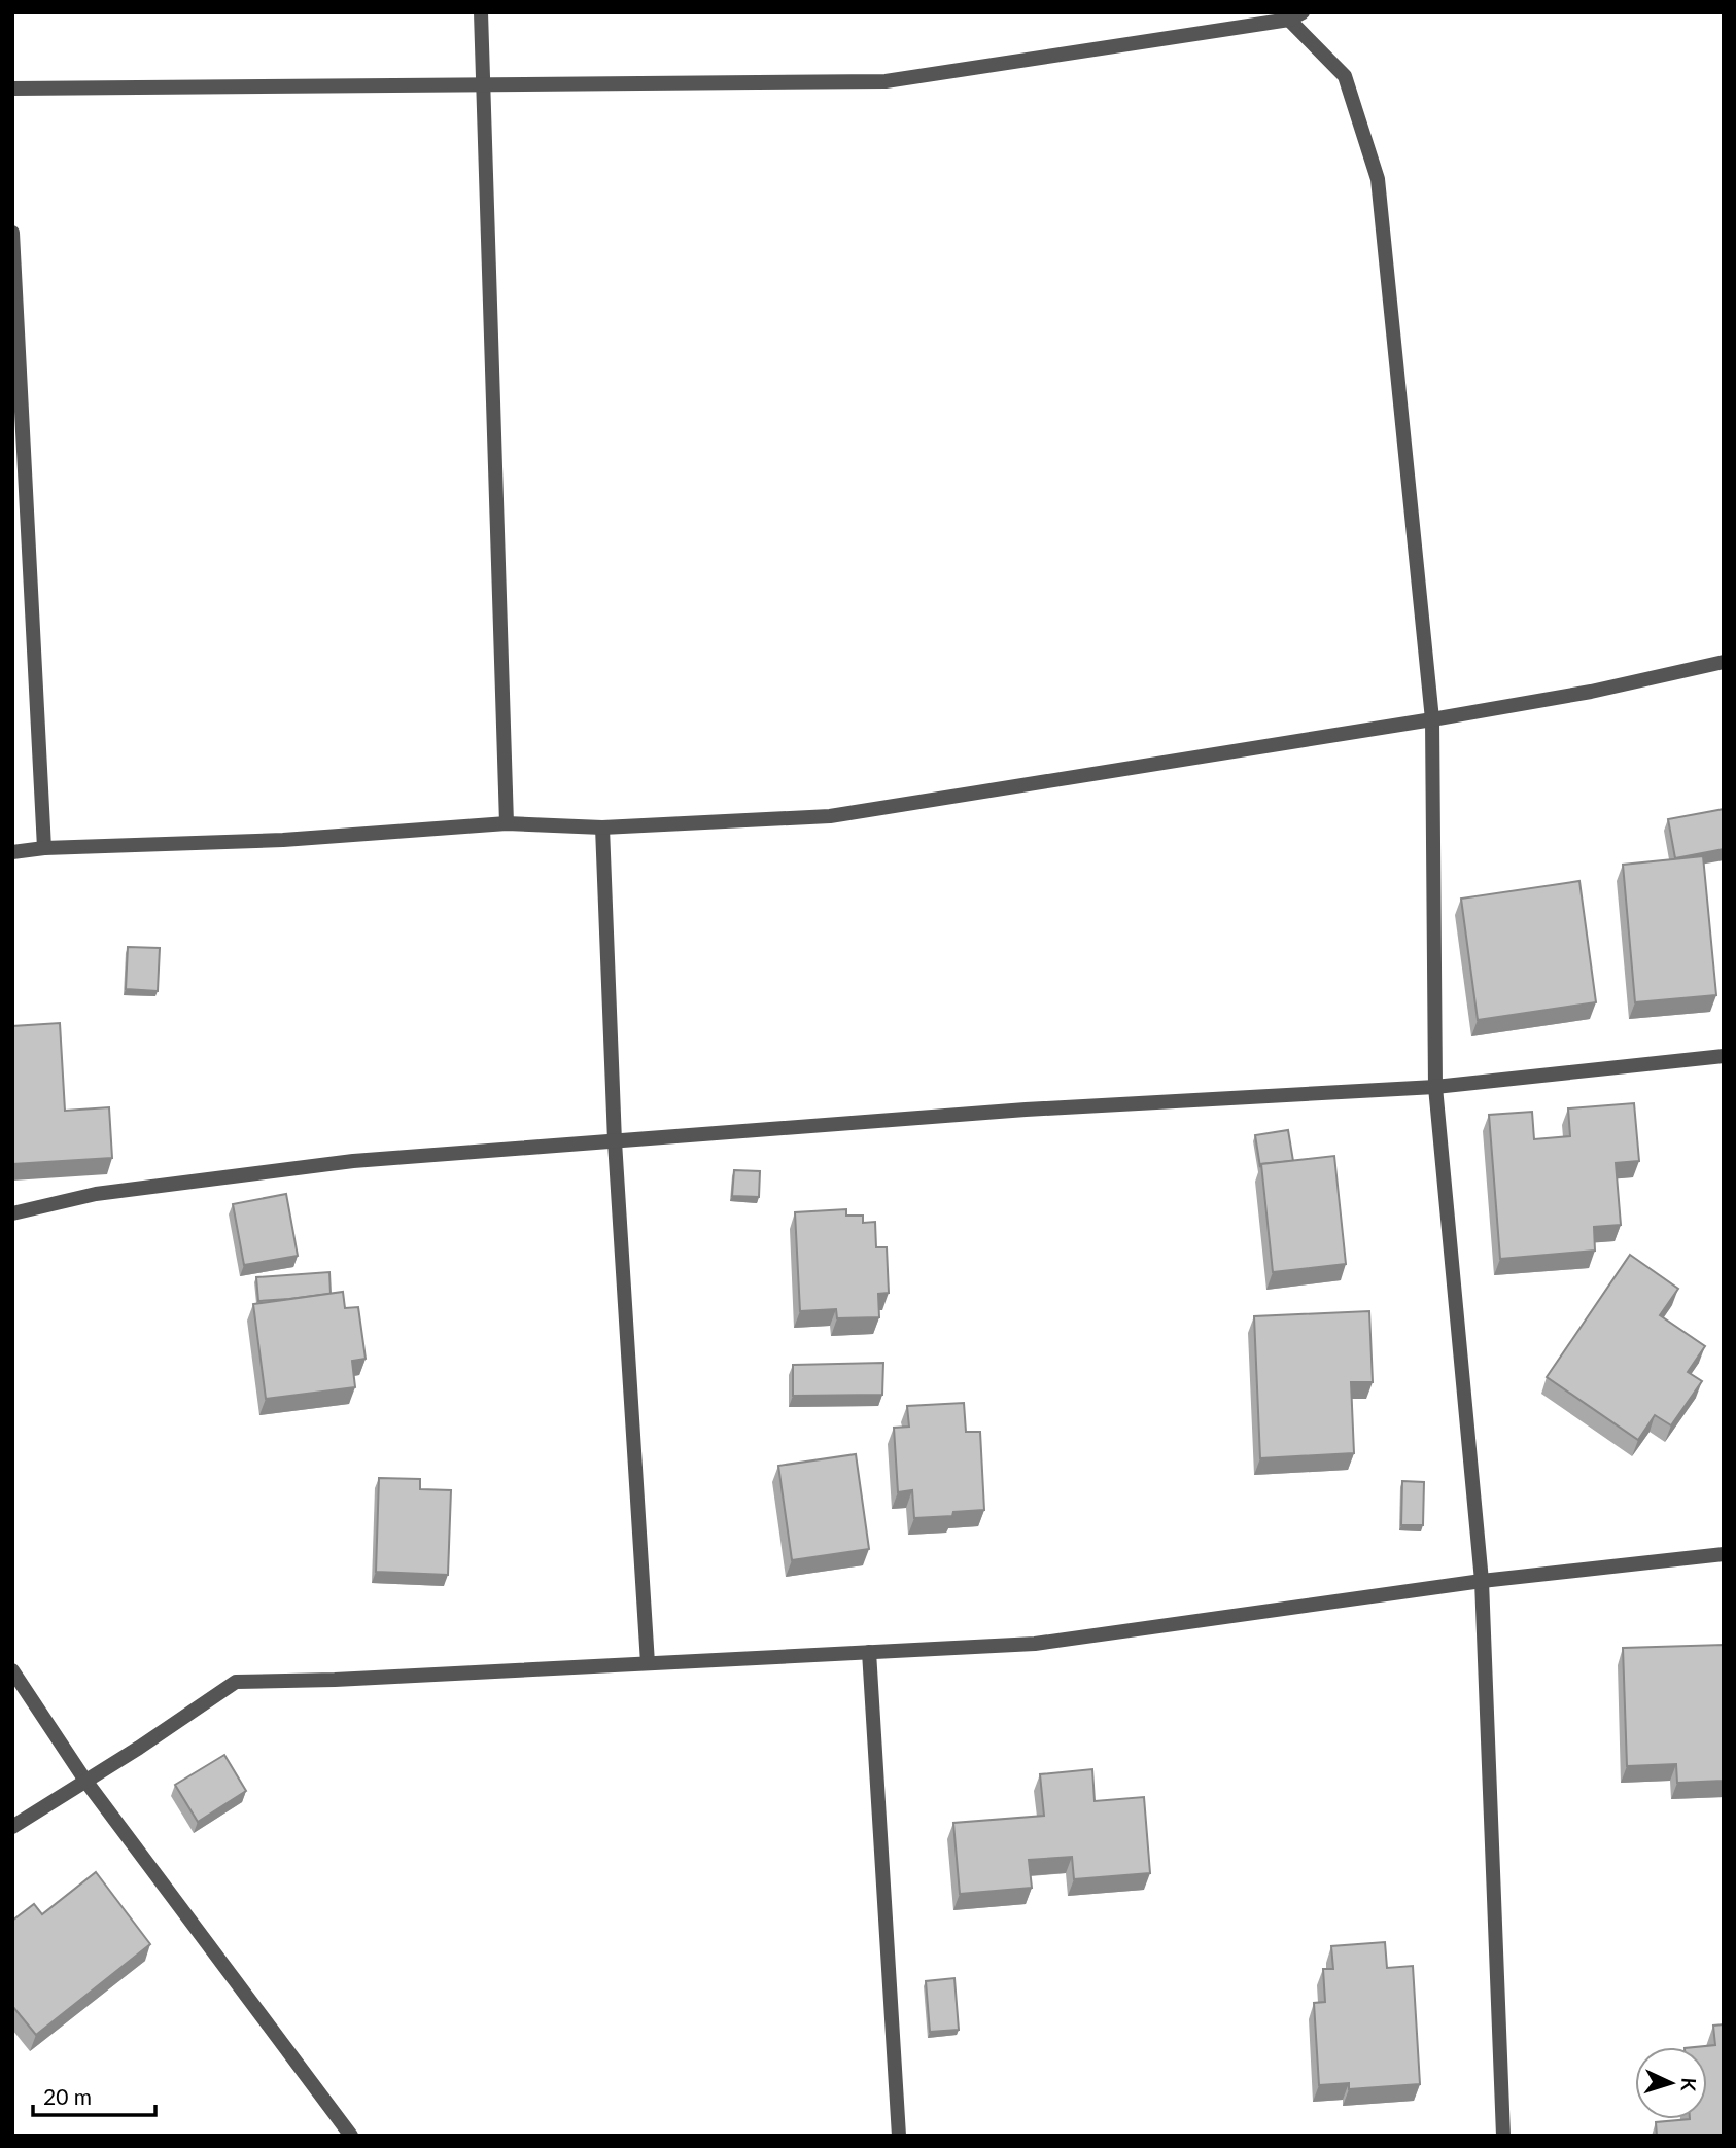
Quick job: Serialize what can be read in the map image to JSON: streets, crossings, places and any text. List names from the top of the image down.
{
  "scale_bar": "20 m",
  "north": "right"
}
